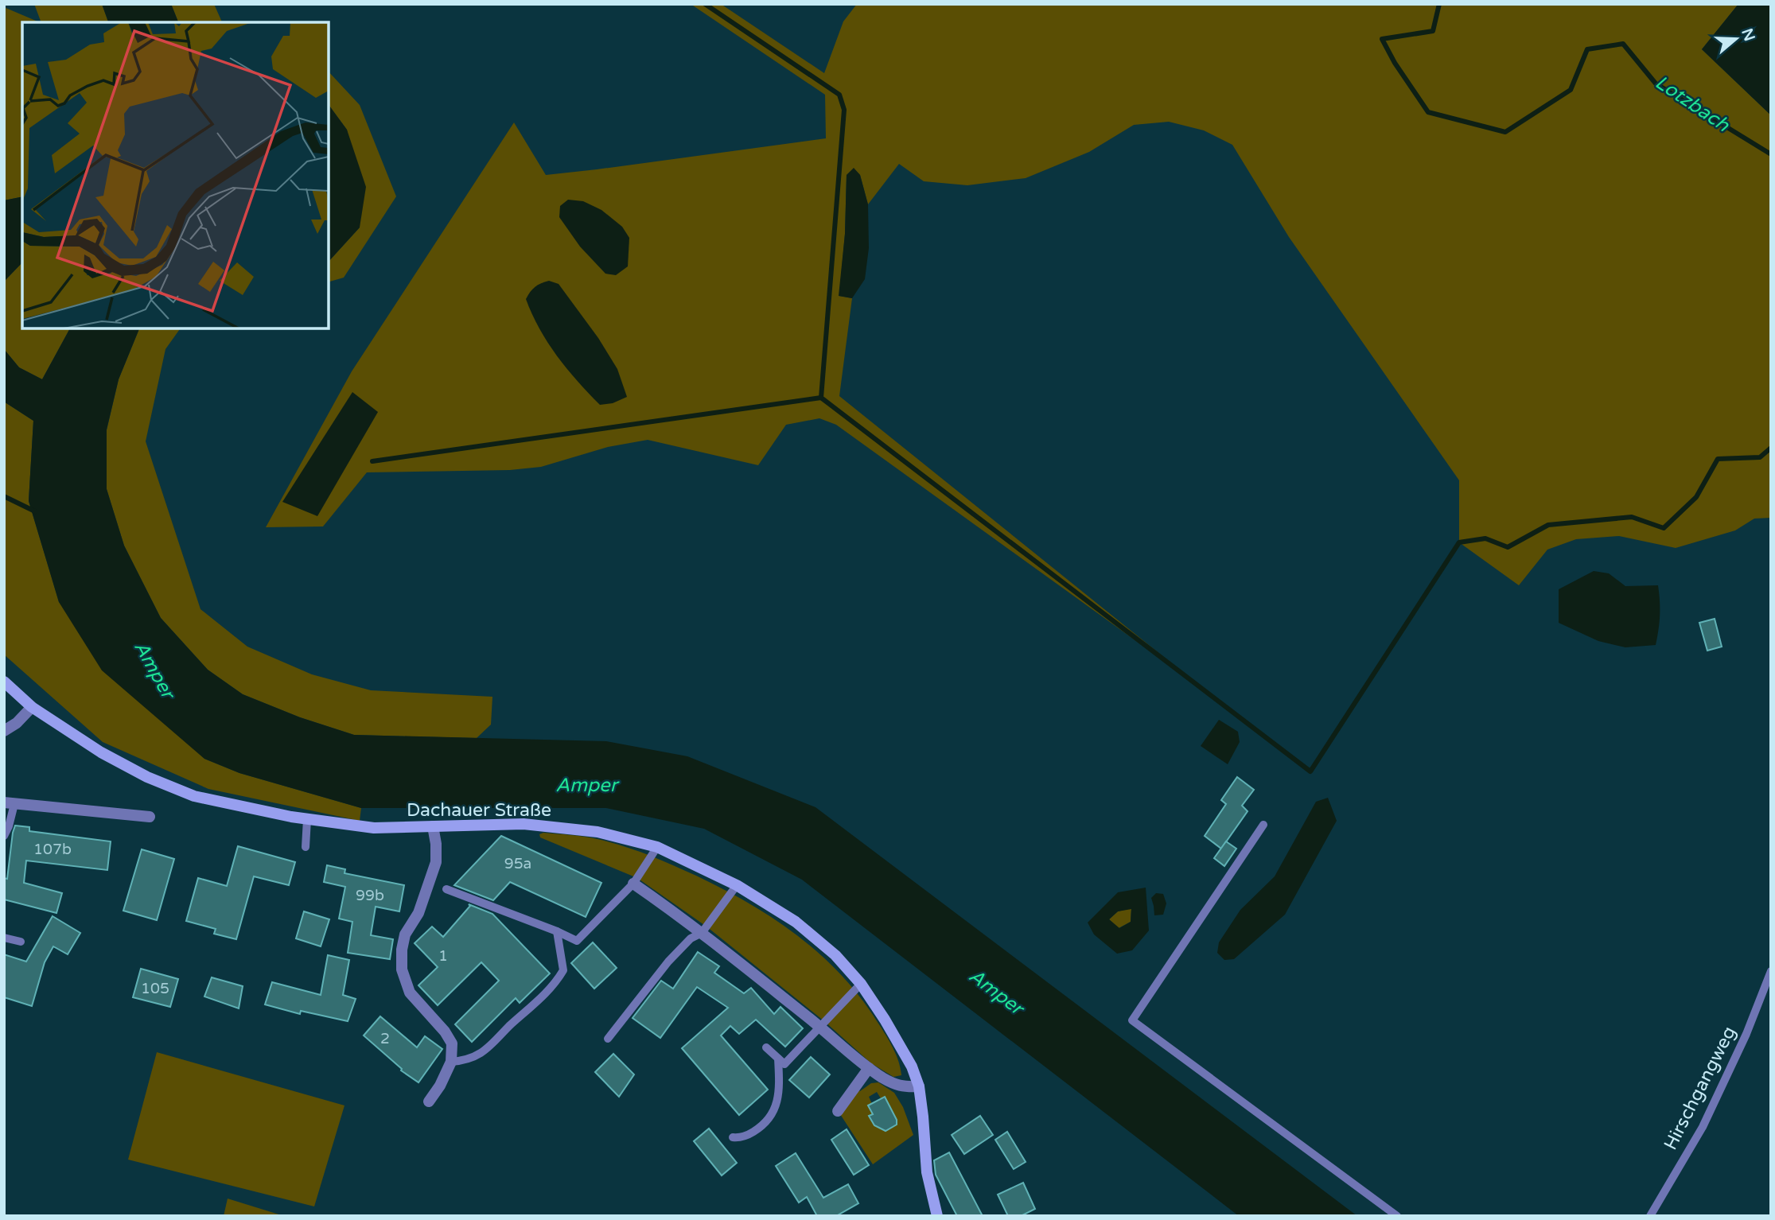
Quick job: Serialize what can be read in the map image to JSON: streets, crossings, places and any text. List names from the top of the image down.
{
  "streets": {
    "main road": ["Dachauer Straße"],
    "lane": ["Hirschgangweg"]
  },
  "water": ["Lotzbach", "Amper"],
  "house_numbers": [
    "107b",
    "95a",
    "99b",
    "1",
    "105",
    "2"
  ],
  "north": "right"
}
